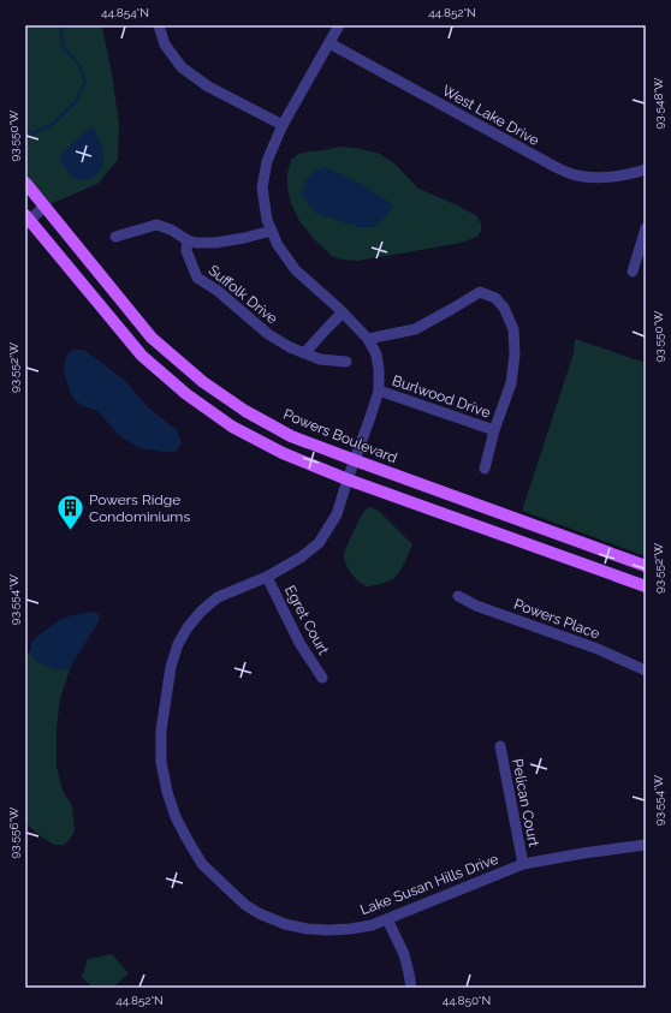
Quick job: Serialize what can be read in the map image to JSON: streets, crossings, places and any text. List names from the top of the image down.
{
  "streets": {
    "main road": ["Powers Boulevard"],
    "street": [
      "West Lake Drive",
      "Suffolk Drive",
      "Burlwood Drive",
      "Powers Place",
      "Egret Court",
      "Pelican Court",
      "Lake Susan Hills Drive"
    ]
  },
  "crossings": [
    ["West Lake Drive", "Lake Susan Hills Drive"],
    ["Burlwood Drive", "Lake Susan Hills Drive"],
    ["Powers Boulevard", "Lake Susan Hills Drive"],
    ["Egret Court", "Lake Susan Hills Drive"],
    ["Pelican Court", "Lake Susan Hills Drive"]
  ],
  "places": {
    "building": ["Powers Ridge Condominiums"]
  },
  "coordinates": [
    "44.854°N",
    "44.852°N",
    "93.548°W",
    "93.550°W",
    "93.552°W",
    "93.554°W",
    "93.556°W",
    "44.850°N"
  ]
}
